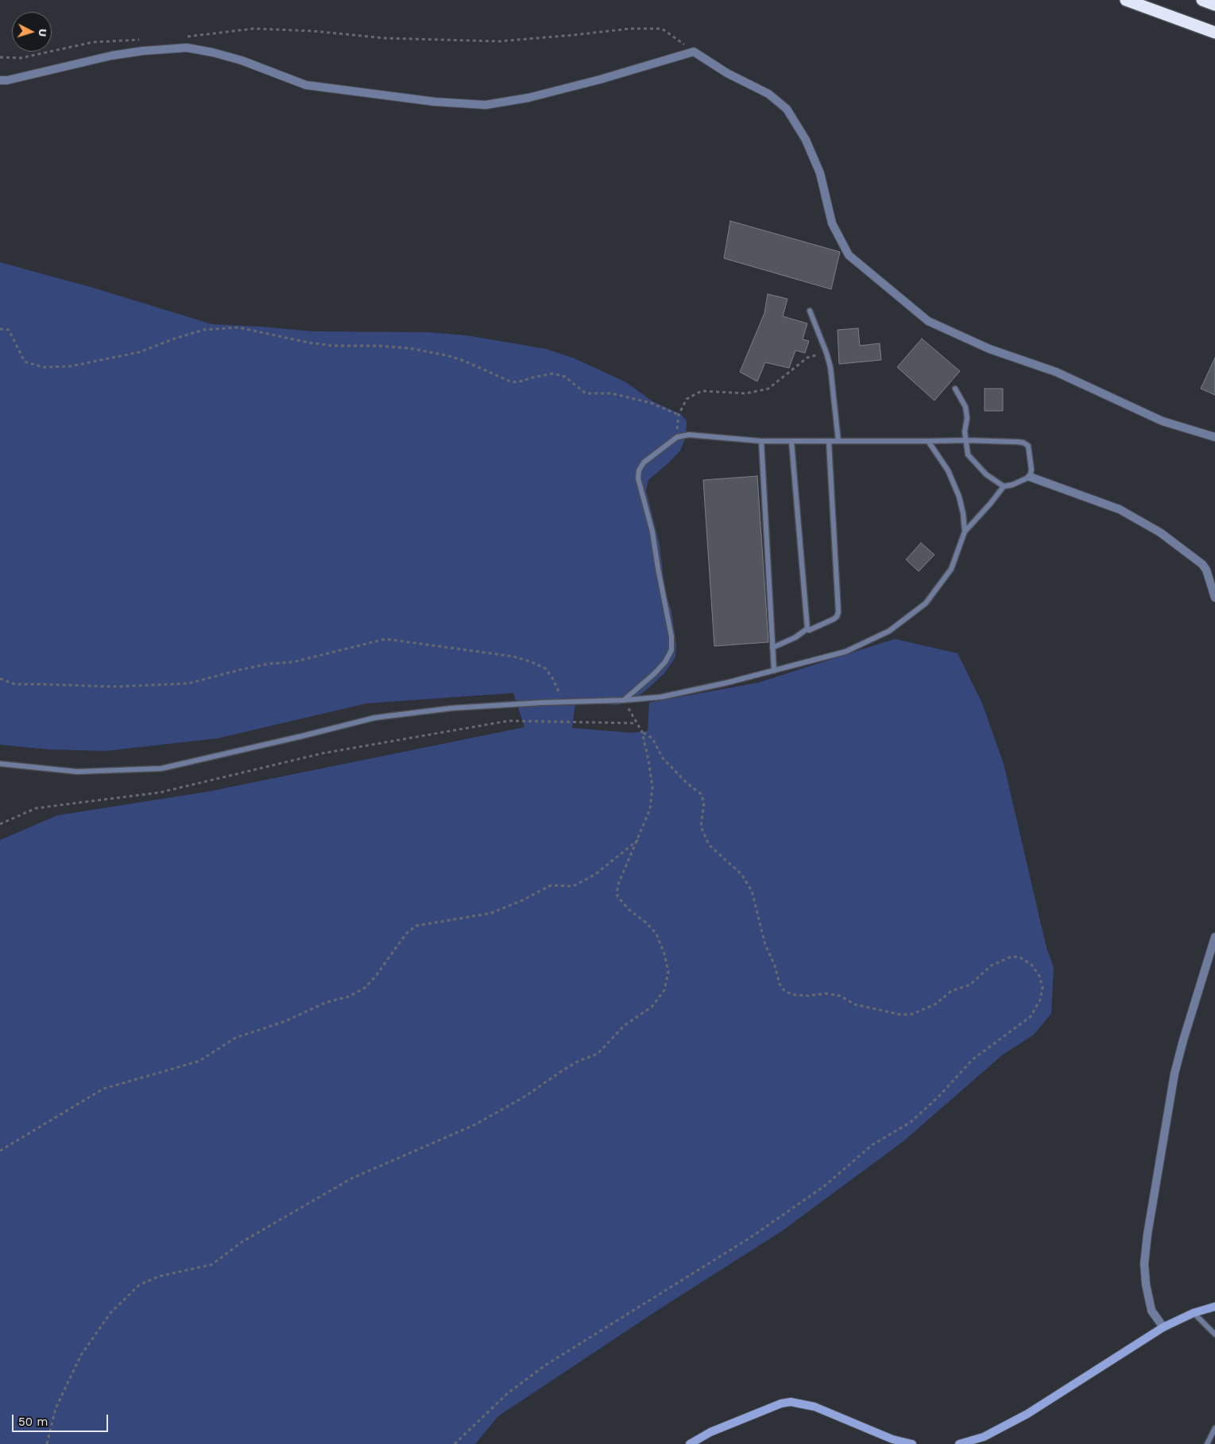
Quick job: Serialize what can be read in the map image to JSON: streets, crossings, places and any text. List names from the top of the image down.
{
  "scale_bar": "50 m",
  "north": "right"
}
